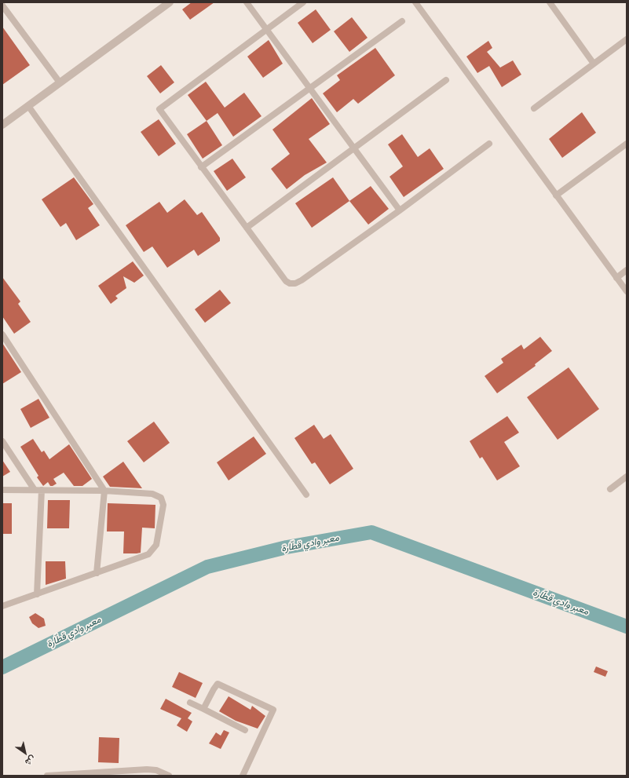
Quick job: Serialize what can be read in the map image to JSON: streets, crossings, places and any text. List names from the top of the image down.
{
  "water": ["معبر وادي قطّارة"],
  "north": "bottom right"
}
